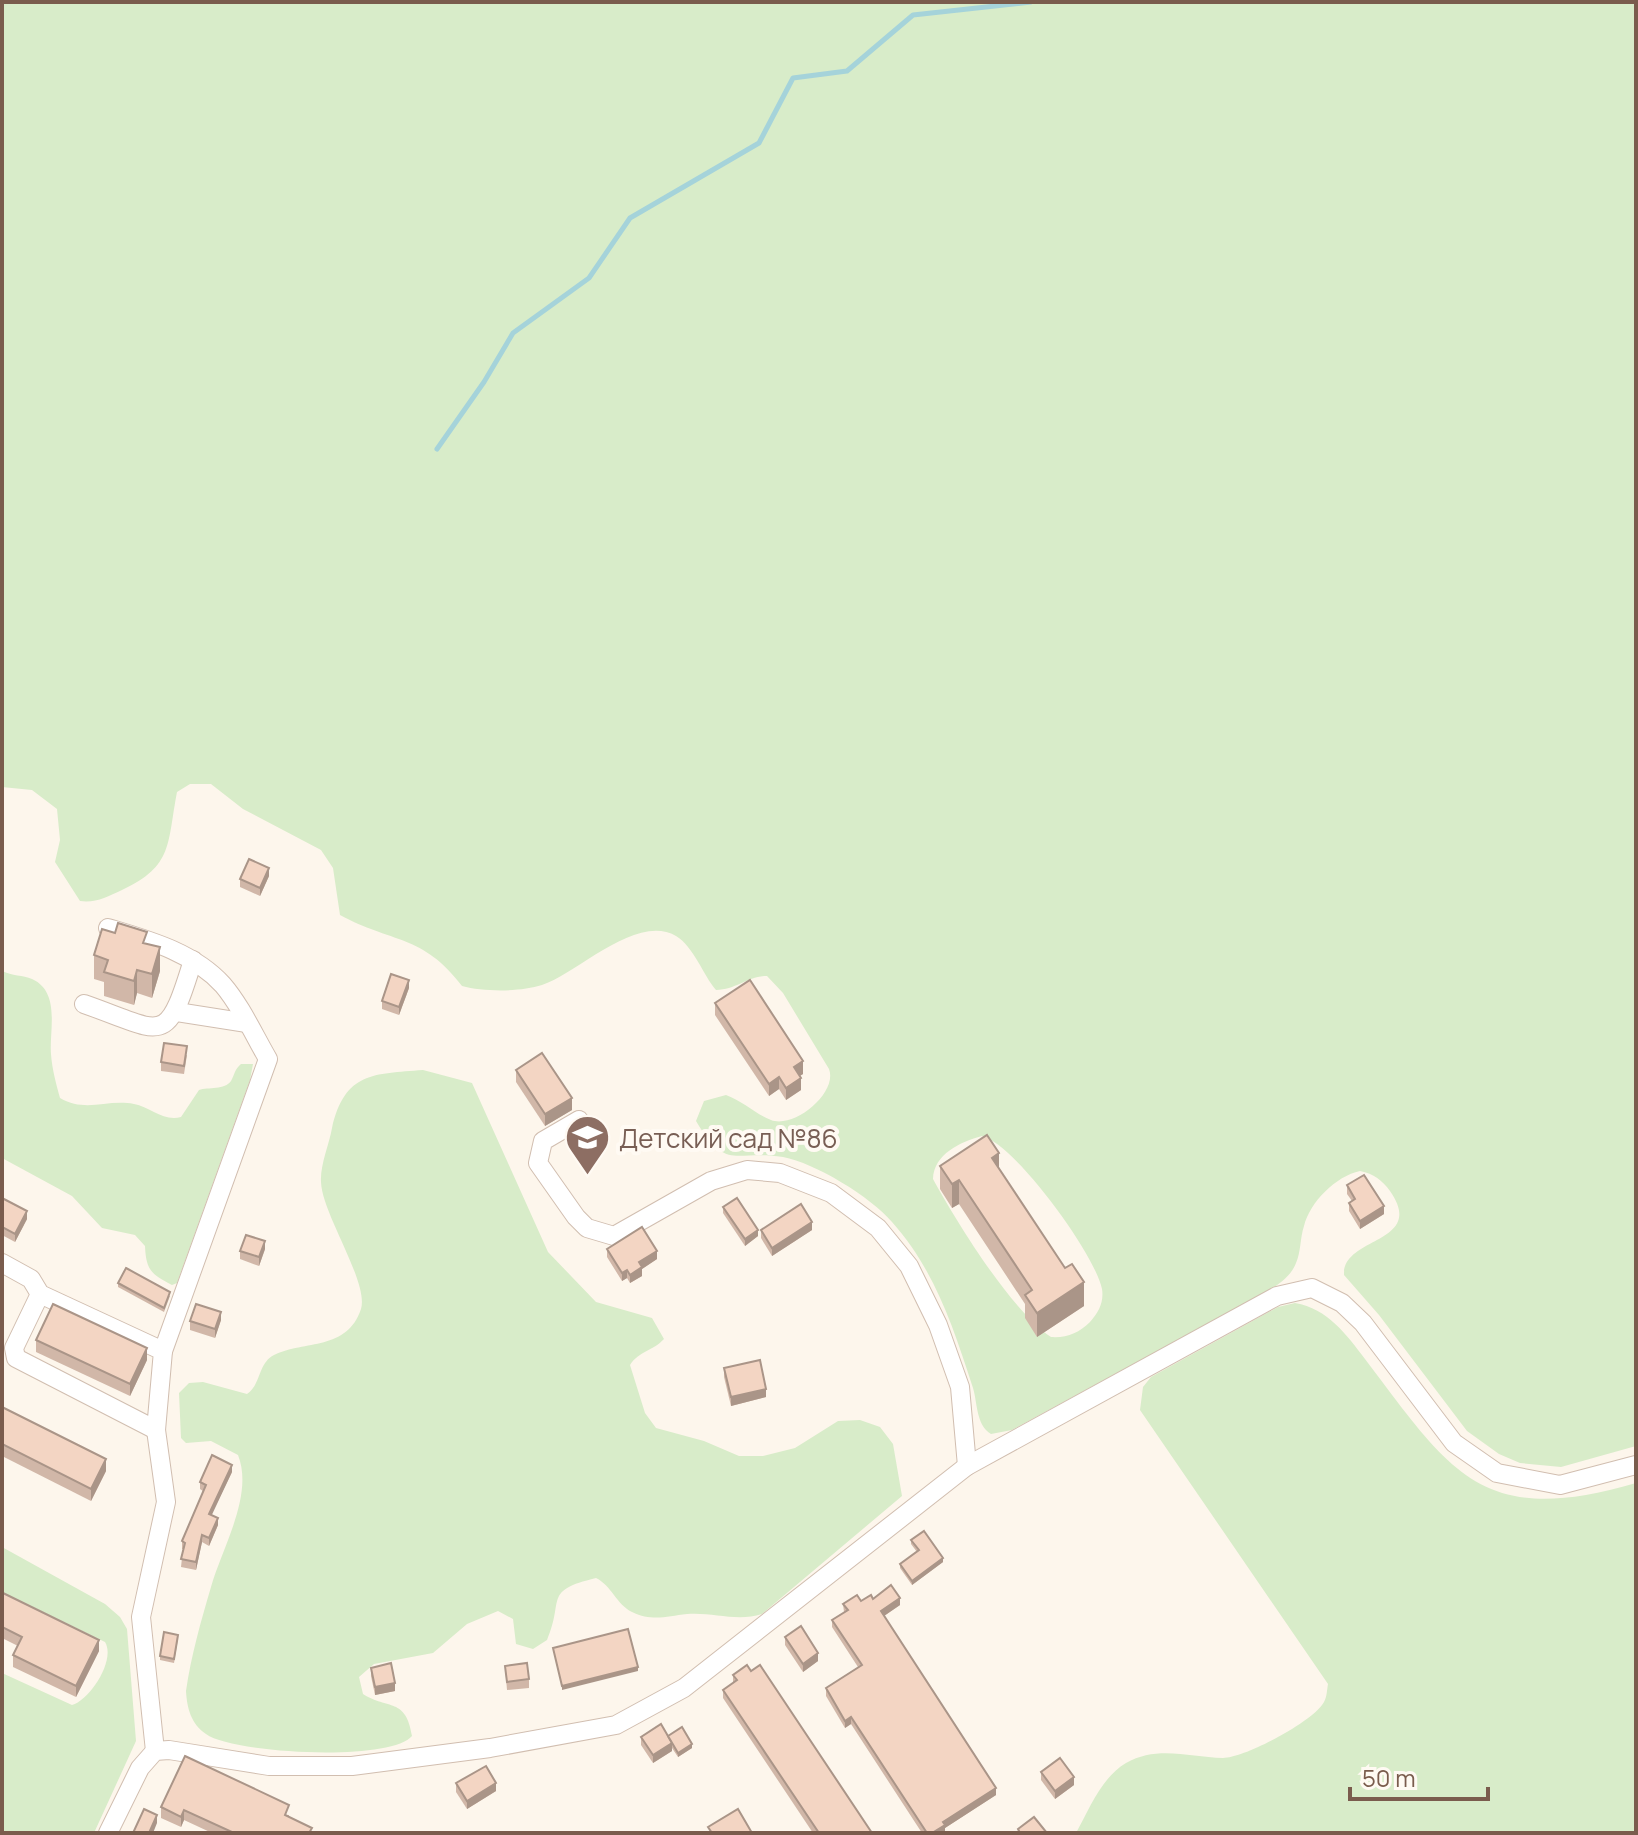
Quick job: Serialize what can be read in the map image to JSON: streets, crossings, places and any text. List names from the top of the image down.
{
  "places": {
    "school or university": ["Детский сад №86"]
  },
  "scale_bar": "50 m"
}
